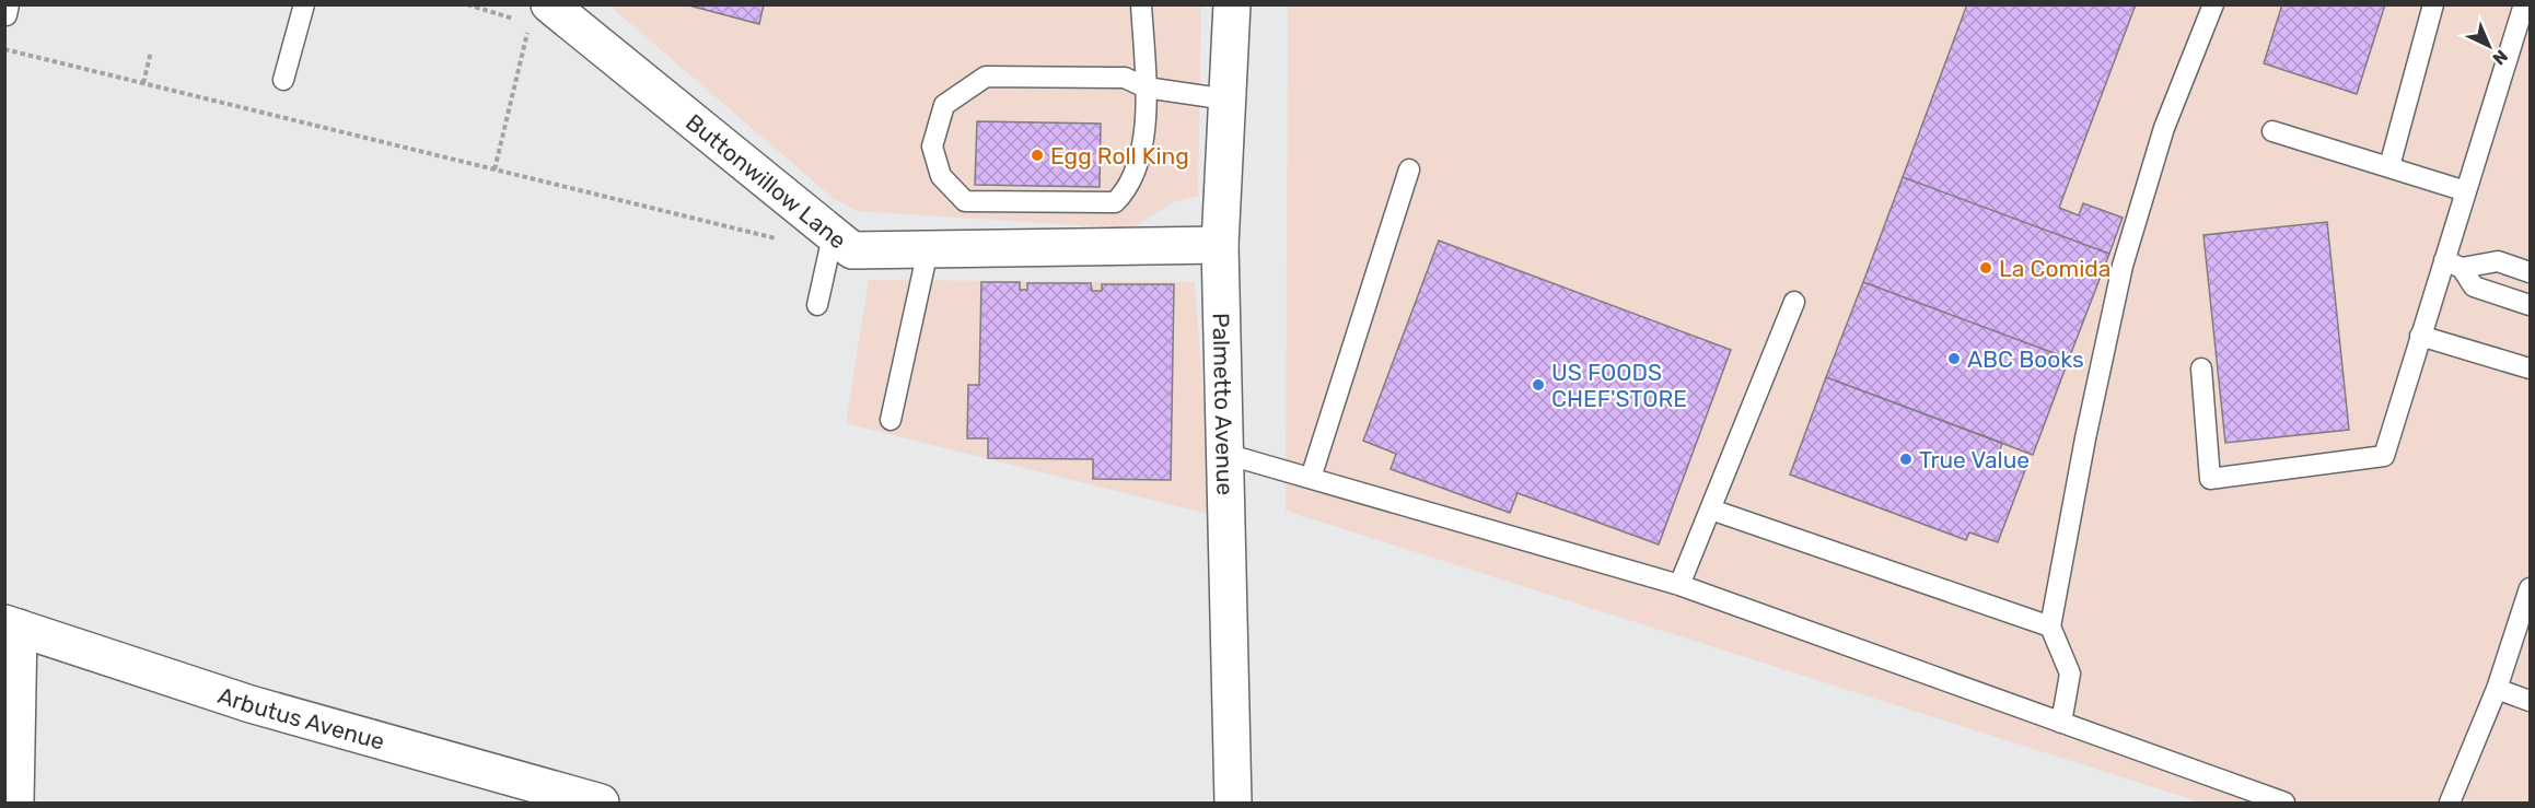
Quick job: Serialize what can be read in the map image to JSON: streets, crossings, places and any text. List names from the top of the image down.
{
  "streets": {
    "street": ["Buttonwillow Lane", "Palmetto Avenue", "Arbutus Avenue"]
  },
  "crossings": [
    ["Buttonwillow Lane", "Palmetto Avenue"]
  ],
  "places": [
    "Egg Roll King",
    "La Comida",
    "ABC Books",
    "US FOODS CHEF'STORE",
    "True Value"
  ],
  "north": "bottom right"
}
